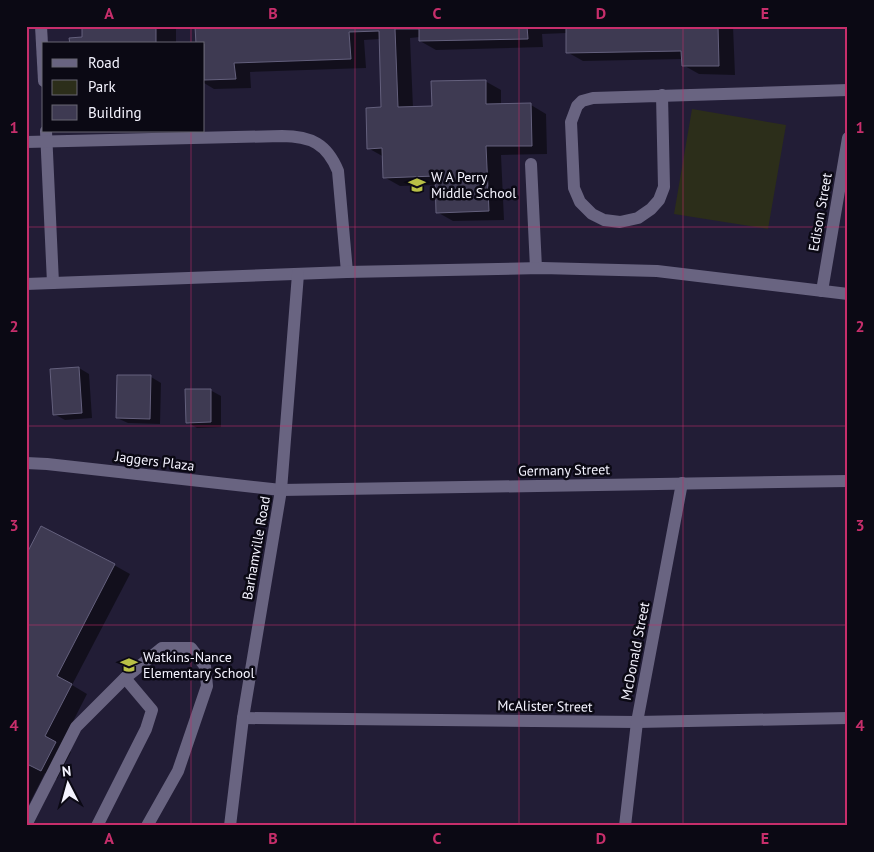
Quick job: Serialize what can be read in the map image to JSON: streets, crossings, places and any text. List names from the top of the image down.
{
  "streets": {
    "street": [
      "Edison Street",
      "Jaggers Plaza",
      "Germany Street",
      "Barhamville Road",
      "McDonald Street",
      "McAlister Street"
    ]
  },
  "crossings": [
    ["Jaggers Plaza", "Germany Street"],
    ["Jaggers Plaza", "Barhamville Road"],
    ["Germany Street", "Barhamville Road"],
    ["Germany Street", "McDonald Street"],
    ["Barhamville Road", "McAlister Street"],
    ["McDonald Street", "McAlister Street"]
  ],
  "places": {
    "school or university": ["W A Perry Middle School", "Watkins-Nance Elementary School"]
  },
  "legend": ["Road", "Park", "Building"],
  "north": "top",
  "grid": {
    "columns": [
      "A",
      "B",
      "C",
      "D",
      "E"
    ],
    "rows": [
      "1",
      "2",
      "3",
      "4"
    ]
  }
}
